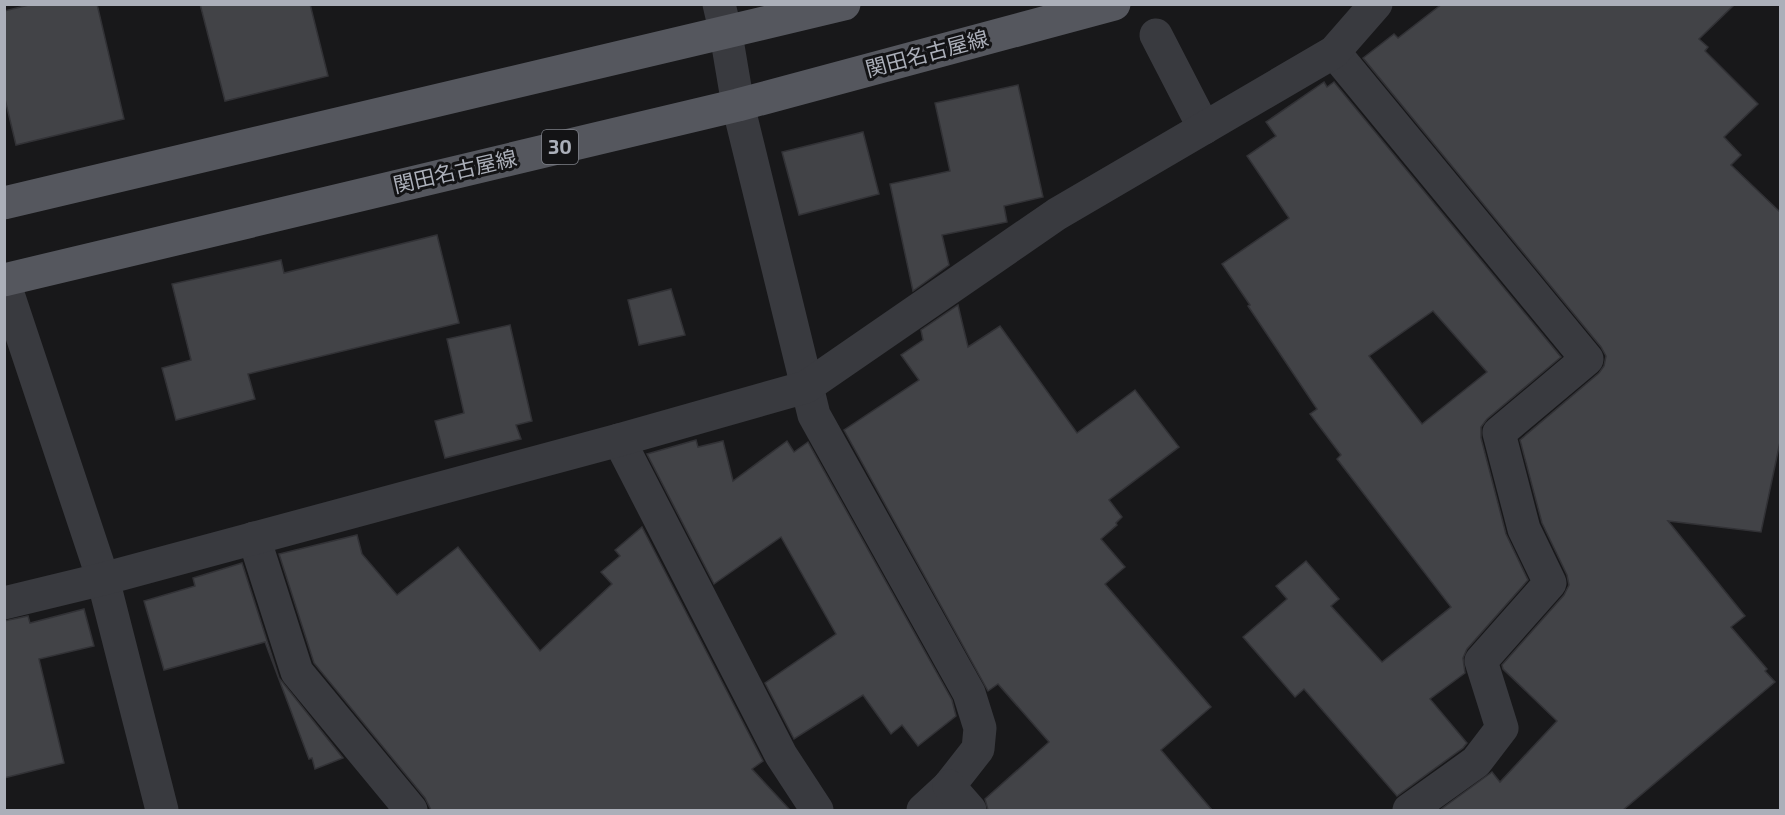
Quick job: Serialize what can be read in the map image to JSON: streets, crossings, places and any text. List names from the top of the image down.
{
  "streets": {
    "main road": ["関田名古屋線", "30"]
  }
}
